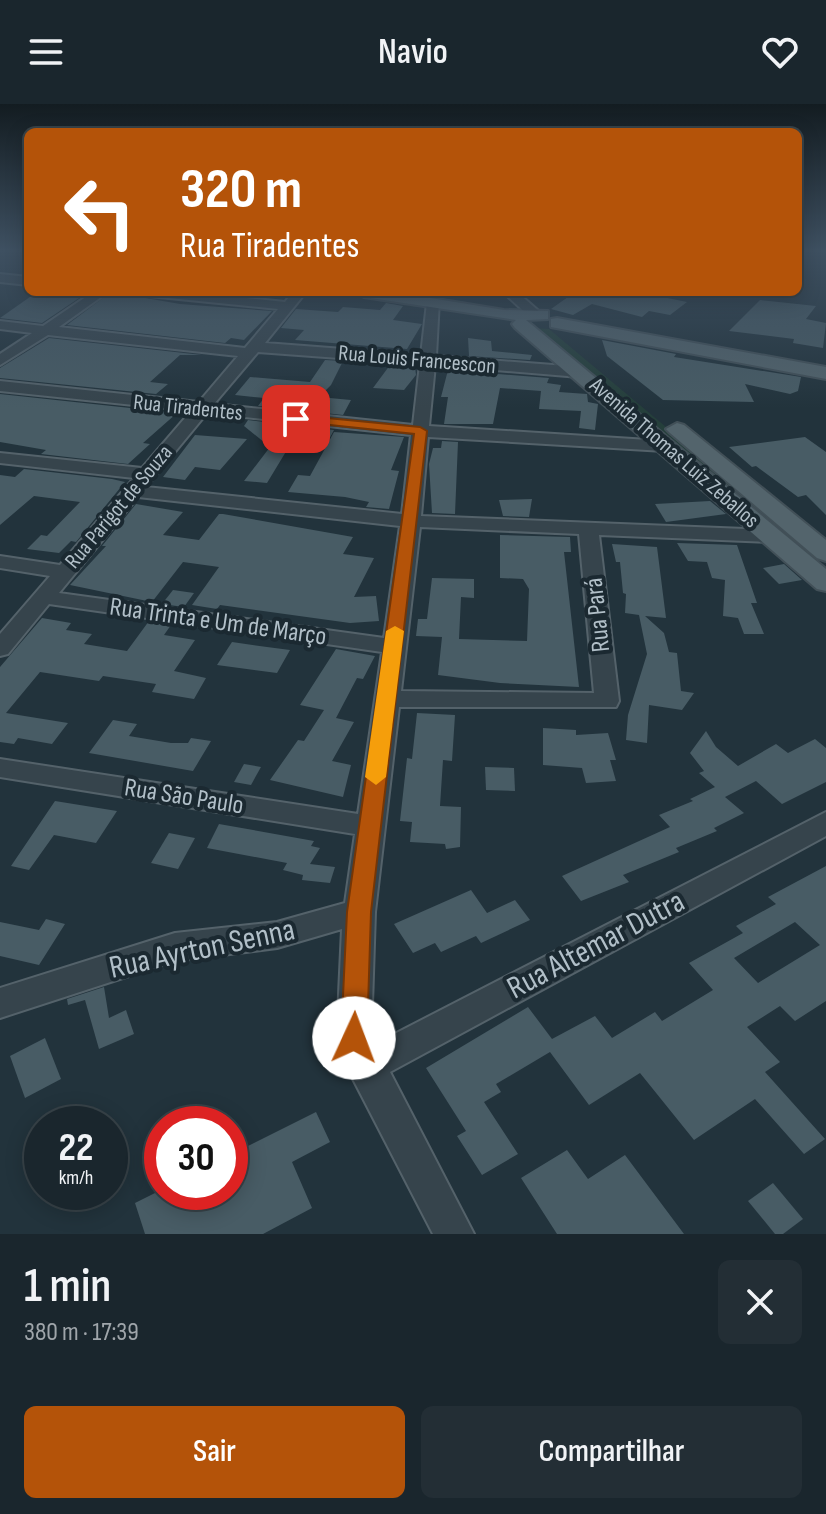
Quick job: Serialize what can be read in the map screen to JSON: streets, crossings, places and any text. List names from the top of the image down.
{
  "streets": {
    "main road": ["Avenida Thomas Luiz Zeballos"],
    "street": [
      "Rua Louis Francescon",
      "Rua Tiradentes",
      "Rua Parigot de Souza",
      "Rua Pará",
      "Rua Trinta e Um de Março",
      "Rua São Paulo",
      "Rua Altemar Dutra",
      "Rua Ayrton Senna"
    ]
  },
  "crossings": [
    ["Rua Louis Francescon", "Avenida Thomas Luiz Zeballos"],
    ["Rua Louis Francescon", "Rua Parigot de Souza"],
    ["Rua Tiradentes", "Avenida Thomas Luiz Zeballos"],
    ["Rua Tiradentes", "Rua Parigot de Souza"],
    ["Rua Parigot de Souza", "Rua Trinta e Um de Março"]
  ],
  "page": {
    "header": "Navio",
    "turn": ["320 m", "Rua Tiradentes"],
    "speed": "22 km/h",
    "limit": "30",
    "heading": ["1 min", "380 m · 17:39"],
    "buttons": ["Sair", "Compartilhar"]
  }
}
